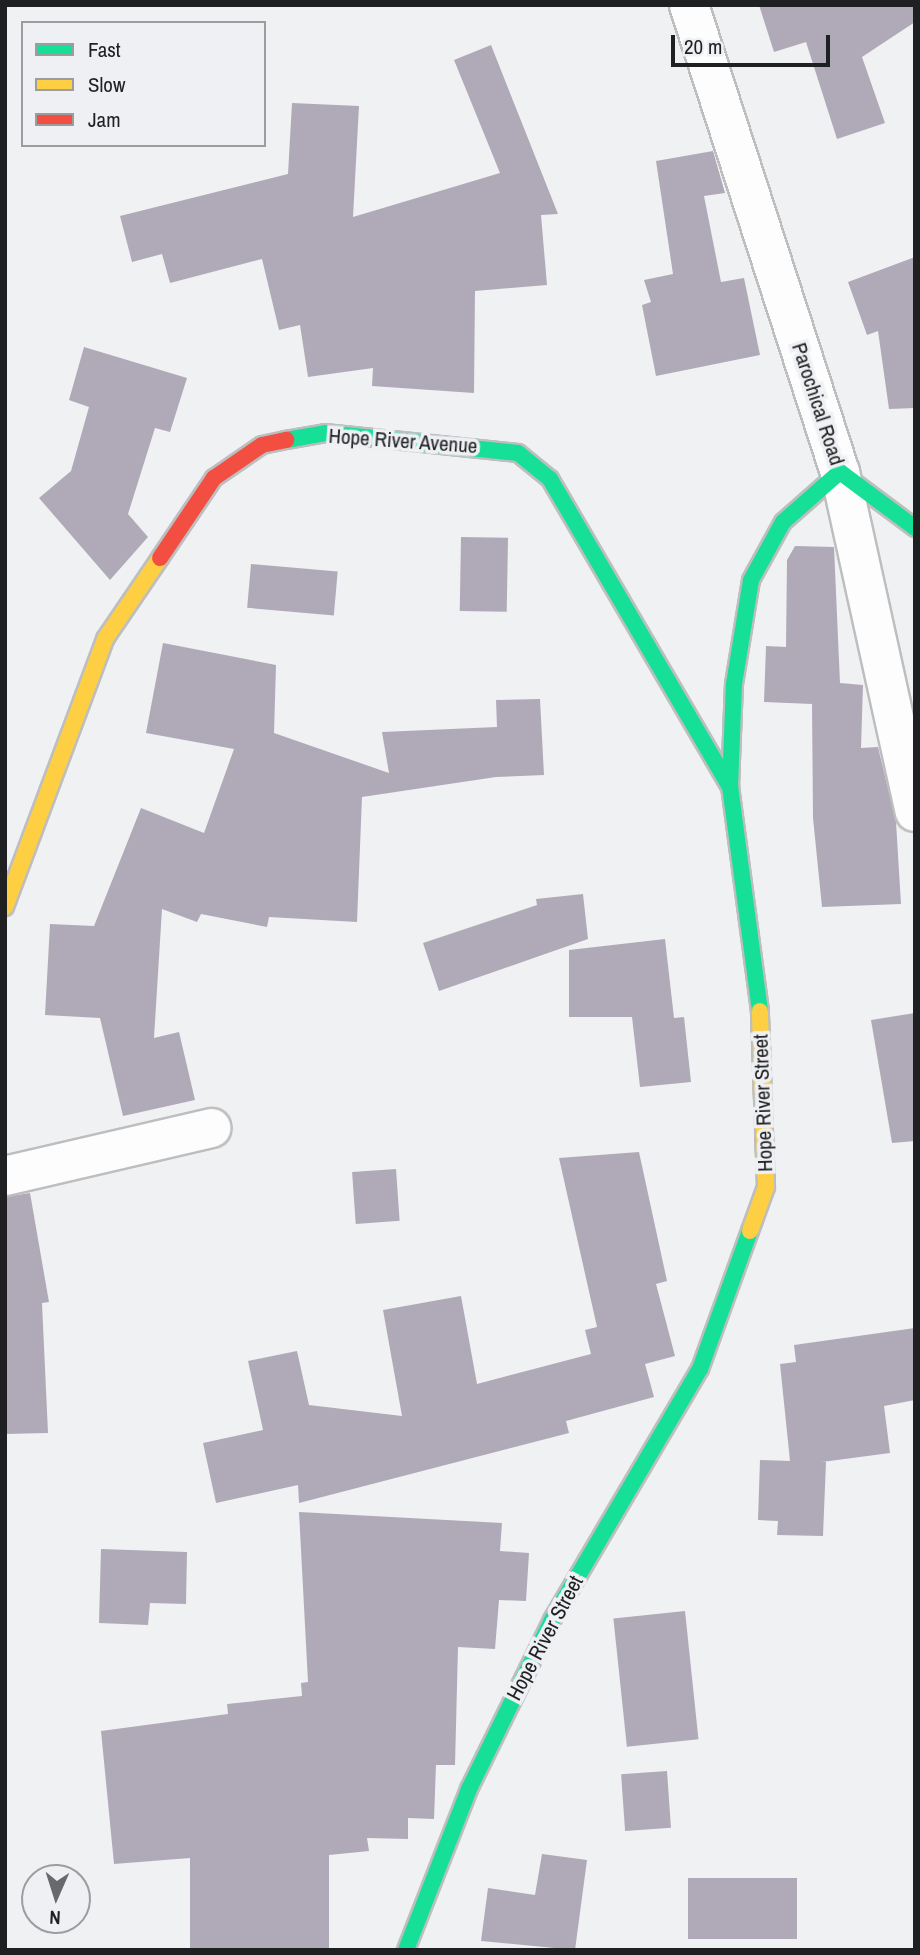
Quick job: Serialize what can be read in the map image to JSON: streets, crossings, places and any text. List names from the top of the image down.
{
  "streets": {
    "street": ["Parochical Road", "Hope River Avenue", "Hope River Street"]
  },
  "crossings": [
    ["Parochical Road", "Hope River Street"],
    ["Hope River Avenue", "Hope River Street"]
  ],
  "legend": ["Fast", "Slow", "Jam"],
  "scale_bar": "20 m",
  "north": "bottom"
}
